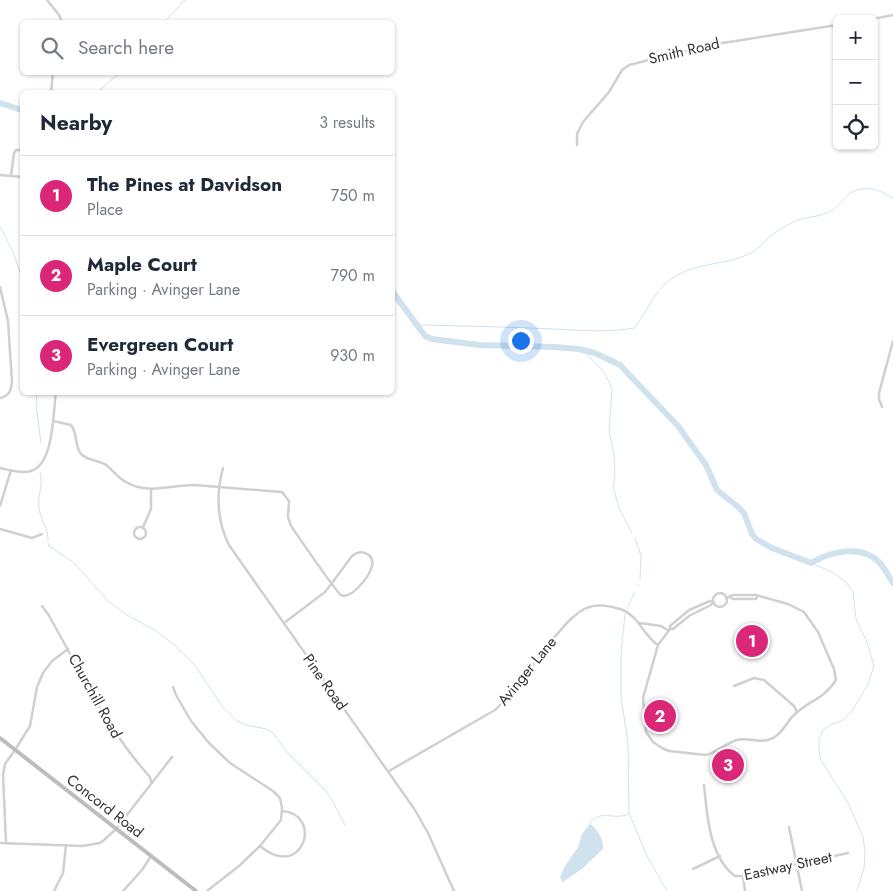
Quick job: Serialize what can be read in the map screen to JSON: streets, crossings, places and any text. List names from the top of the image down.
{
  "streets": {
    "main road": ["Concord Road"],
    "street": [
      "Smith Road",
      "Avinger Lane",
      "Pine Road",
      "Churchill Road",
      "Eastway Street"
    ]
  },
  "crossings": [
    ["Avinger Lane", "Pine Road"]
  ],
  "page": {
    "map_buttons": ["+", "−"],
    "search": "Search here",
    "heading": ["Nearby", "3 results"],
    "list": [
      {
        "mark": "1",
        "name": "The Pines at Davidson",
        "note": "Place",
        "value": "750 m"
      },
      {
        "mark": "2",
        "name": "Maple Court",
        "note": "Parking · Avinger Lane",
        "value": "790 m"
      },
      {
        "mark": "3",
        "name": "Evergreen Court",
        "note": "Parking · Avinger Lane",
        "value": "930 m"
      }
    ],
    "pins": ["1", "2", "3"]
  }
}
